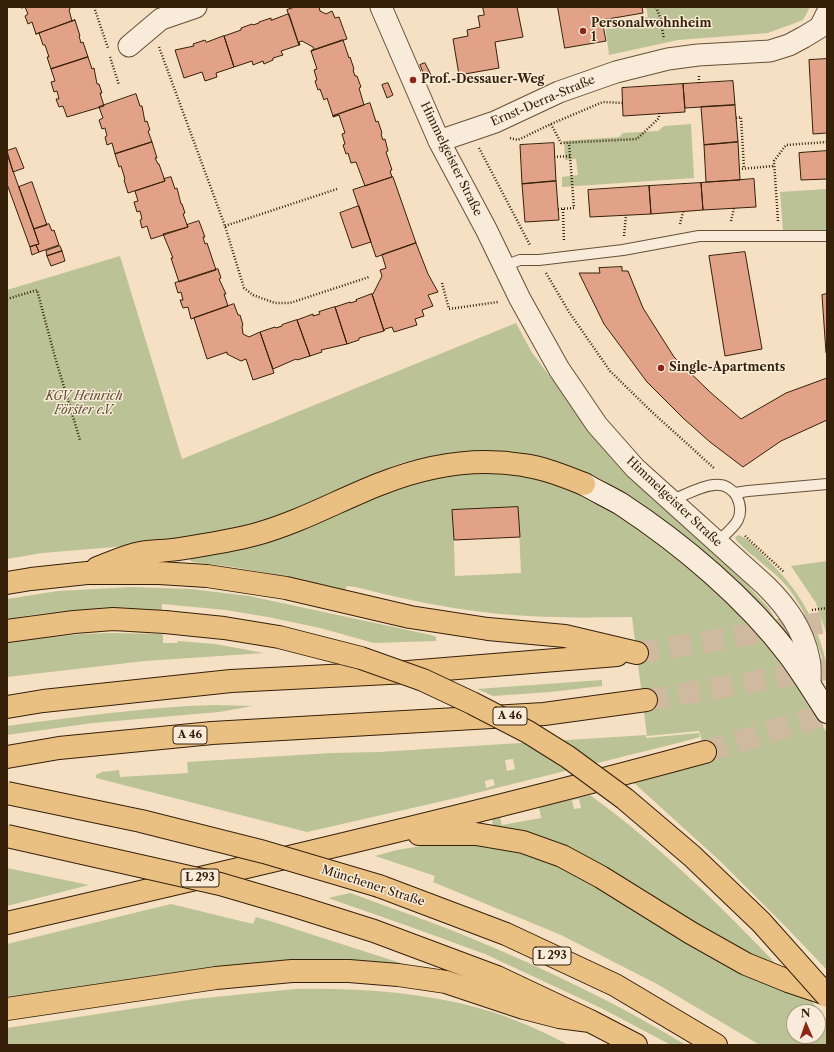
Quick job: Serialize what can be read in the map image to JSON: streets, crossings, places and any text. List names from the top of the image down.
{
  "streets": {
    "highway": ["A 46", "L 293", "Münchener Straße"],
    "street": ["Ernst-Derra-Straße", "Himmelgeister Straße"]
  },
  "crossings": [
    ["Ernst-Derra-Straße", "Himmelgeister Straße"]
  ],
  "parks": ["KGV Heinrich Förster e.V."],
  "places": ["Personalwohnheim 1", "Prof.-Dessauer-Weg", "Single-Apartments"],
  "north": "top"
}
